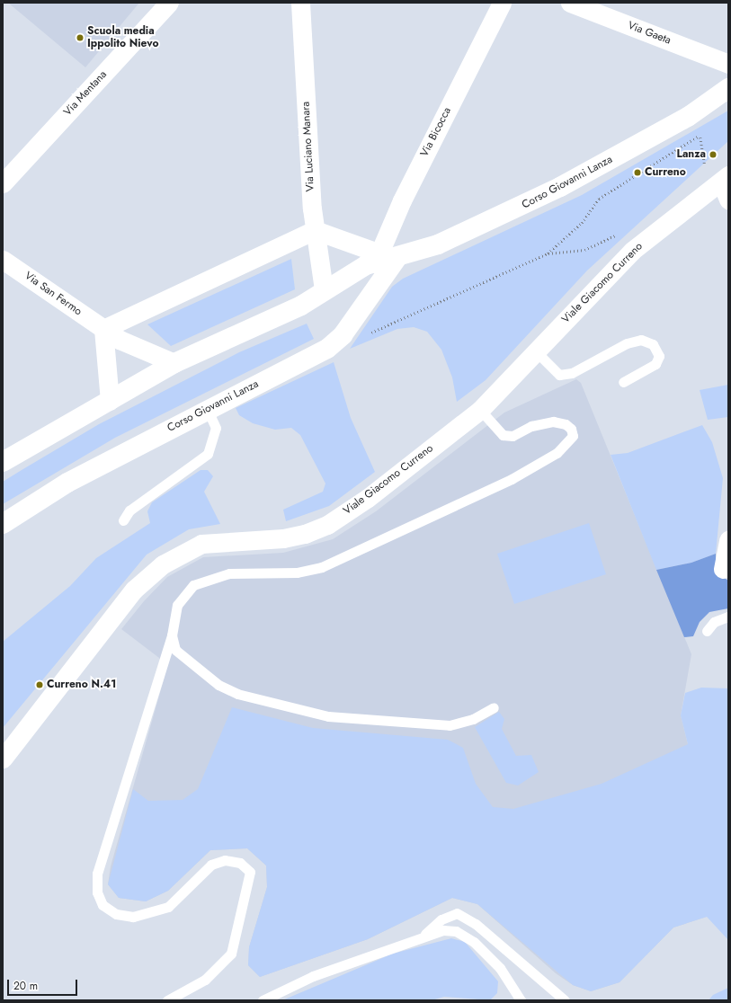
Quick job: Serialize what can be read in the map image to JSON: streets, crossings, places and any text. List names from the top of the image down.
{
  "streets": {
    "street": [
      "Via Gaeta",
      "Via Mentana",
      "Via Bicocca",
      "Via Luciano Manara",
      "Corso Giovanni Lanza",
      "Viale Giacomo Curreno",
      "Via San Fermo"
    ]
  },
  "crossings": [
    ["Via Bicocca", "Corso Giovanni Lanza"],
    ["Via Luciano Manara", "Corso Giovanni Lanza"],
    ["Corso Giovanni Lanza", "Via San Fermo"]
  ],
  "places": [
    "Scuola media Ippolito Nievo",
    "Lanza",
    "Curreno",
    "Curreno N.41"
  ],
  "scale_bar": "20 m"
}
